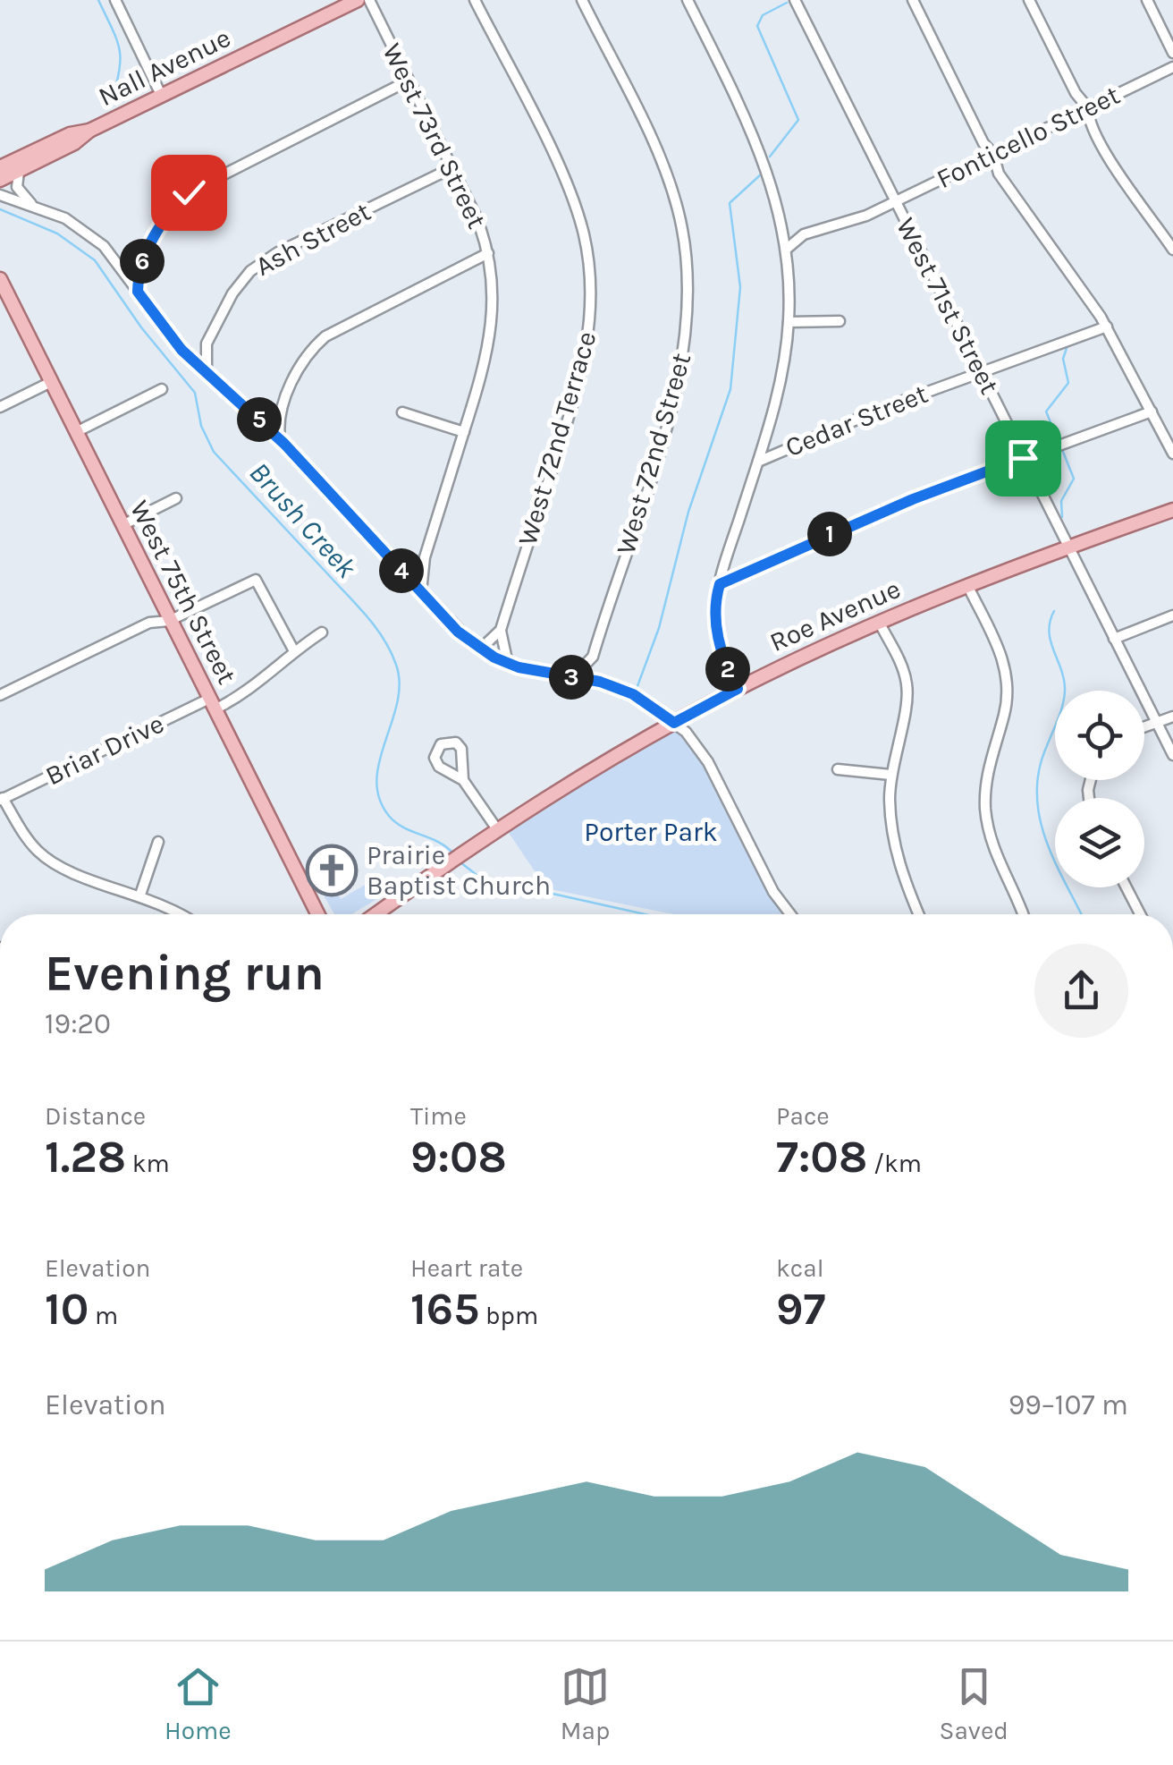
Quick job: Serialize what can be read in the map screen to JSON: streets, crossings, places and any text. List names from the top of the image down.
{
  "streets": {
    "main road": ["Nall Avenue", "West 75th Street", "Roe Avenue"],
    "street": [
      "West 73rd Street",
      "Fonticello Street",
      "Ash Street",
      "West 71st Street",
      "Cedar Street",
      "West 72nd Terrace",
      "West 72nd Street",
      "Briar Drive"
    ]
  },
  "crossings": [
    ["West 73rd Street", "Ash Street"],
    ["Fonticello Street", "West 71st Street"],
    ["West 71st Street", "Cedar Street"],
    ["West 71st Street", "Roe Avenue"],
    ["West 75th Street", "Briar Drive"]
  ],
  "water": ["Brush Creek"],
  "parks": ["Porter Park"],
  "places": {
    "church": ["Prairie Baptist Church"]
  },
  "page": {
    "pins": [
      "6",
      "5",
      "1",
      "4",
      "2",
      "3"
    ],
    "heading": ["Evening run", "19:20"],
    "stats": [
      ["Distance", "1.28 km"],
      ["Time", "9:08"],
      ["Pace", "7:08 /km"],
      ["Elevation", "10 m"],
      ["Heart rate", "165 bpm"],
      ["kcal", "97"]
    ],
    "chart": ["Elevation", "99–107 m"],
    "tabs": ["Home", "Map", "Saved"]
  }
}
